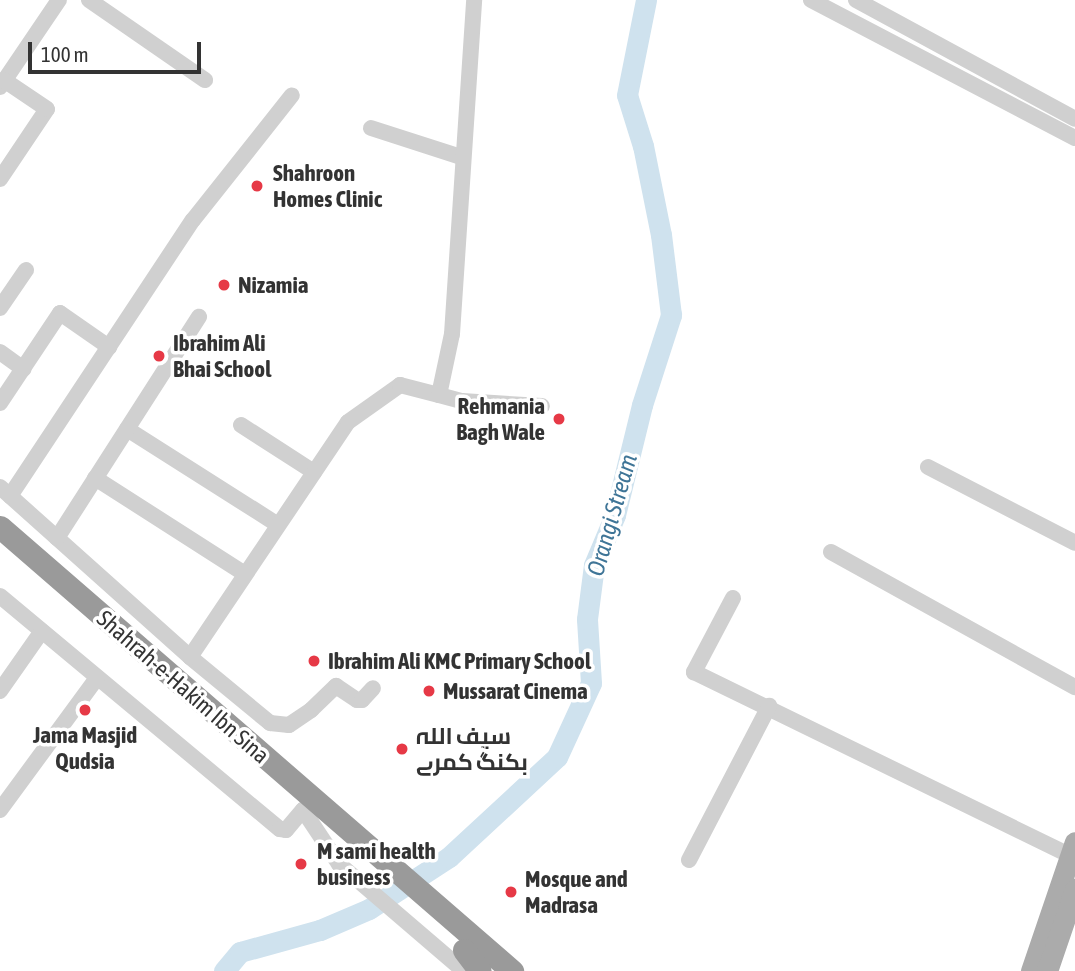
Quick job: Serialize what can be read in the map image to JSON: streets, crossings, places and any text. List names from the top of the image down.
{
  "streets": {
    "highway": ["Shahrah-e-Hakim Ibn Sina"]
  },
  "water": ["Orangi Stream"],
  "places": [
    "Shahroon Homes Clinic",
    "Nizamia",
    "Ibrahim Ali Bhai School",
    "Rehmania Bagh Wale",
    "Ibrahim Ali KMC Primary School",
    "Mussarat Cinema",
    "Jama Masjid Qudsia",
    "سیف اللہ بکنگ کمرے",
    "M sami health business",
    "Mosque and Madrasa"
  ],
  "scale_bar": "100 m"
}
